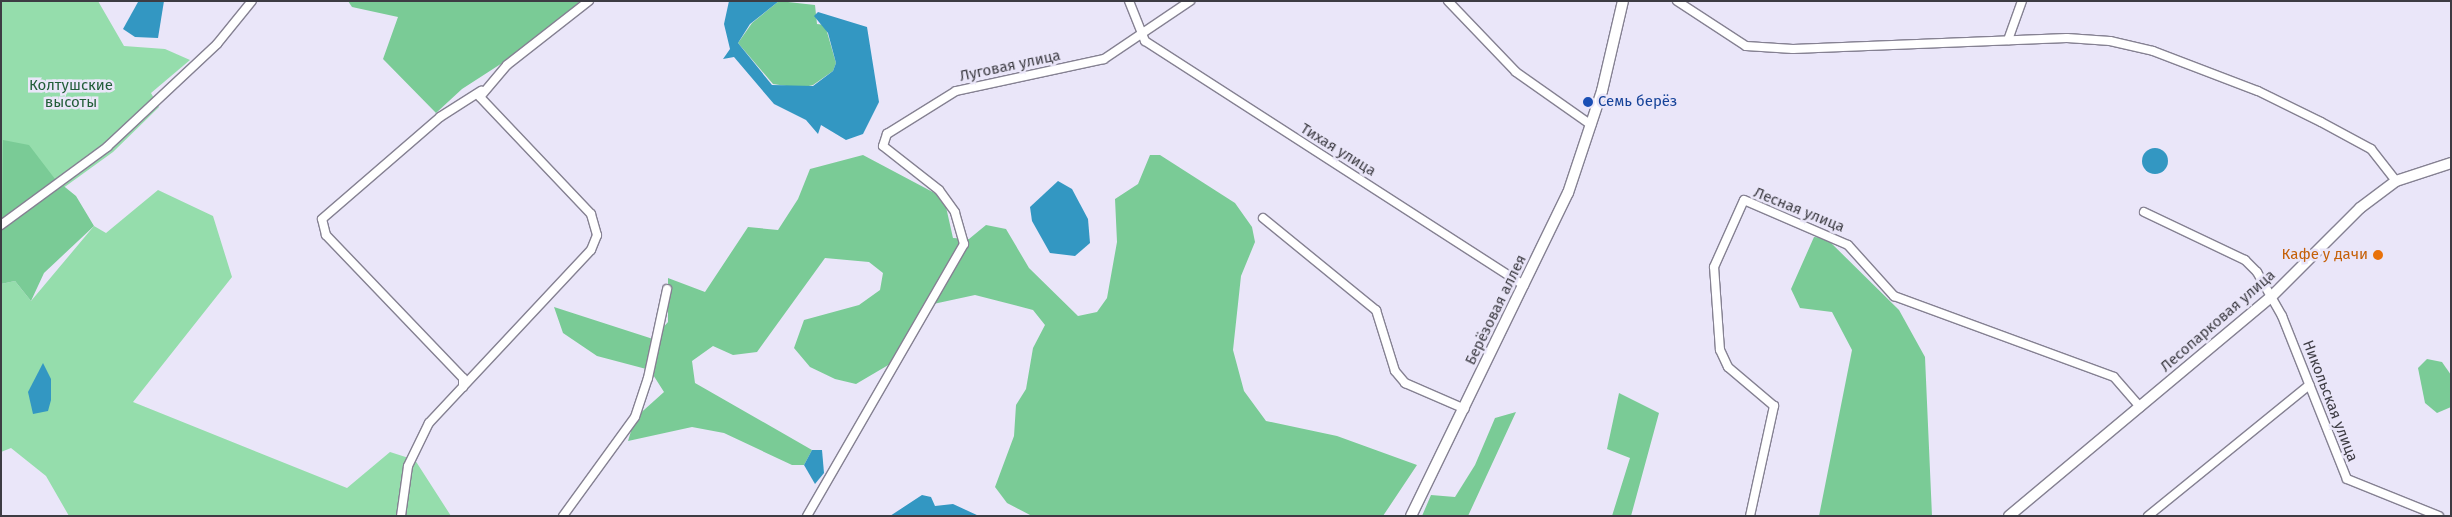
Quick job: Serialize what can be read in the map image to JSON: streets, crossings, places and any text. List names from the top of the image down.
{
  "streets": {
    "street": [
      "Луговая улица",
      "Тихая улица",
      "Лесная улица",
      "Берёзовая аллея",
      "Лесопарковая улица",
      "Никольская улица"
    ]
  },
  "crossings": [
    ["Луговая улица", "Тихая улица"],
    ["Тихая улица", "Берёзовая аллея"],
    ["Лесная улица", "Лесопарковая улица"],
    ["Лесопарковая улица", "Никольская улица"]
  ],
  "parks": ["Колтушские высоты"],
  "places": ["Семь берёз", "Кафе у дачи"]
}
